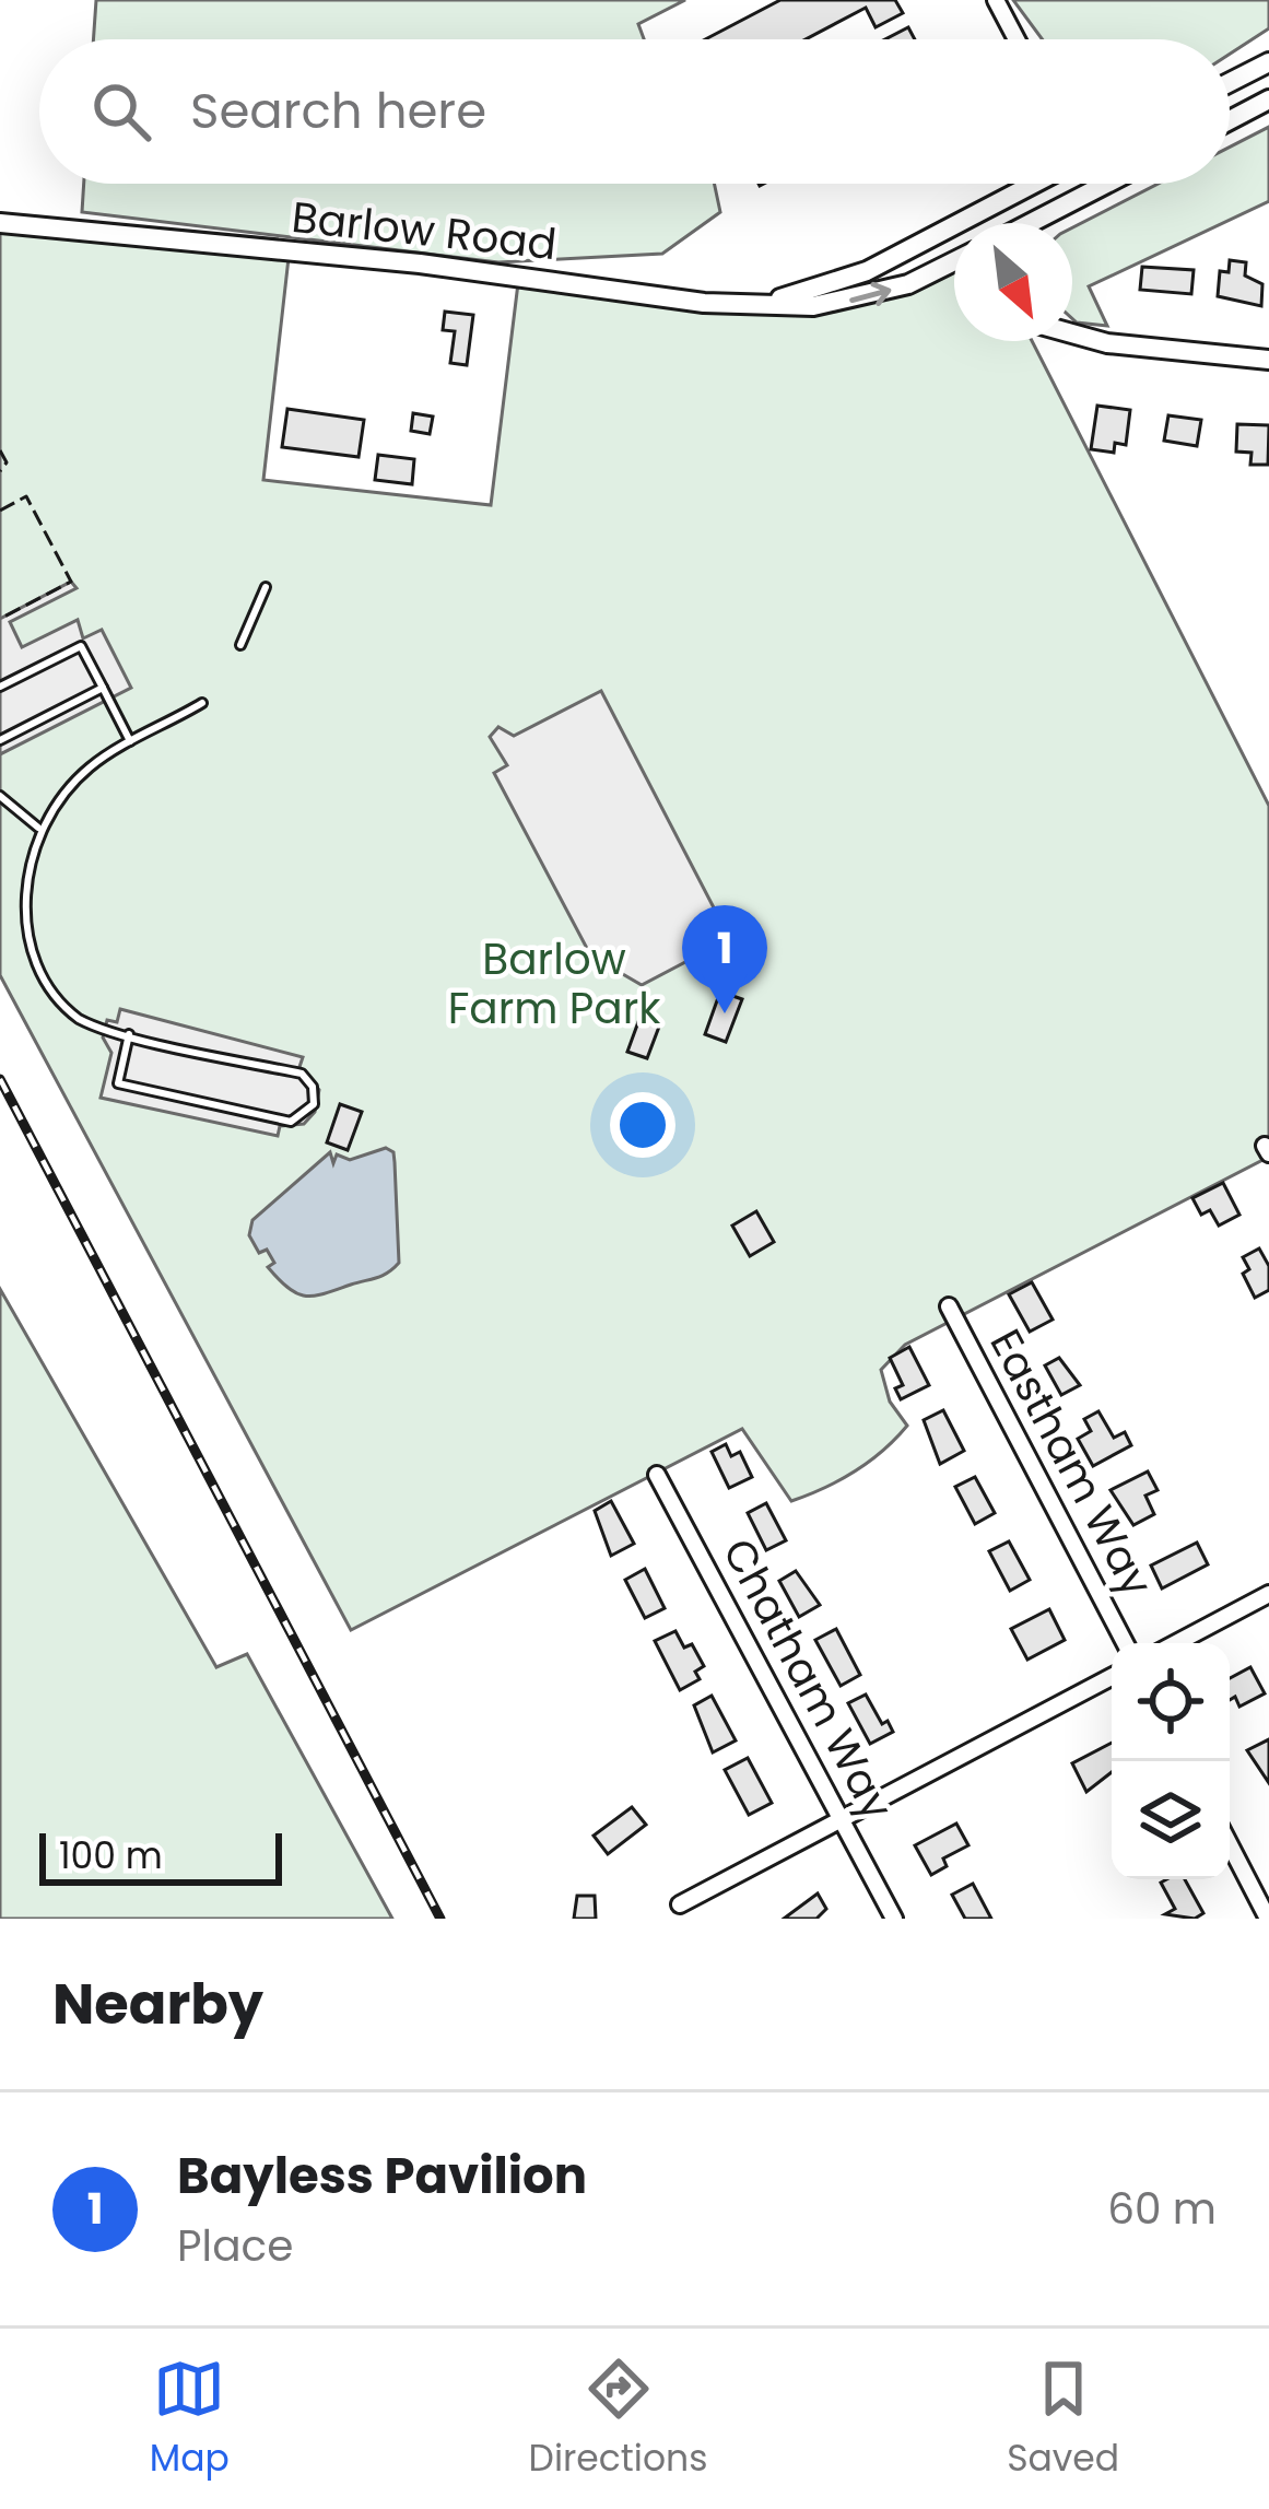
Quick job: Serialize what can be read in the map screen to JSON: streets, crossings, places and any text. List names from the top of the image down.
{
  "streets": {
    "street": ["Barlow Road", "Eastham Way", "Chatham Way"]
  },
  "parks": ["Barlow Farm Park"],
  "scale_bar": "100 m",
  "north": "bottom right",
  "page": {
    "search": "Search here",
    "pins": "1",
    "scale": "100 m",
    "heading": "Nearby",
    "list": [
      {
        "mark": "1",
        "name": "Bayless Pavilion",
        "note": "Place",
        "value": "60 m"
      }
    ],
    "nav": ["Map", "Directions", "Saved"]
  }
}
